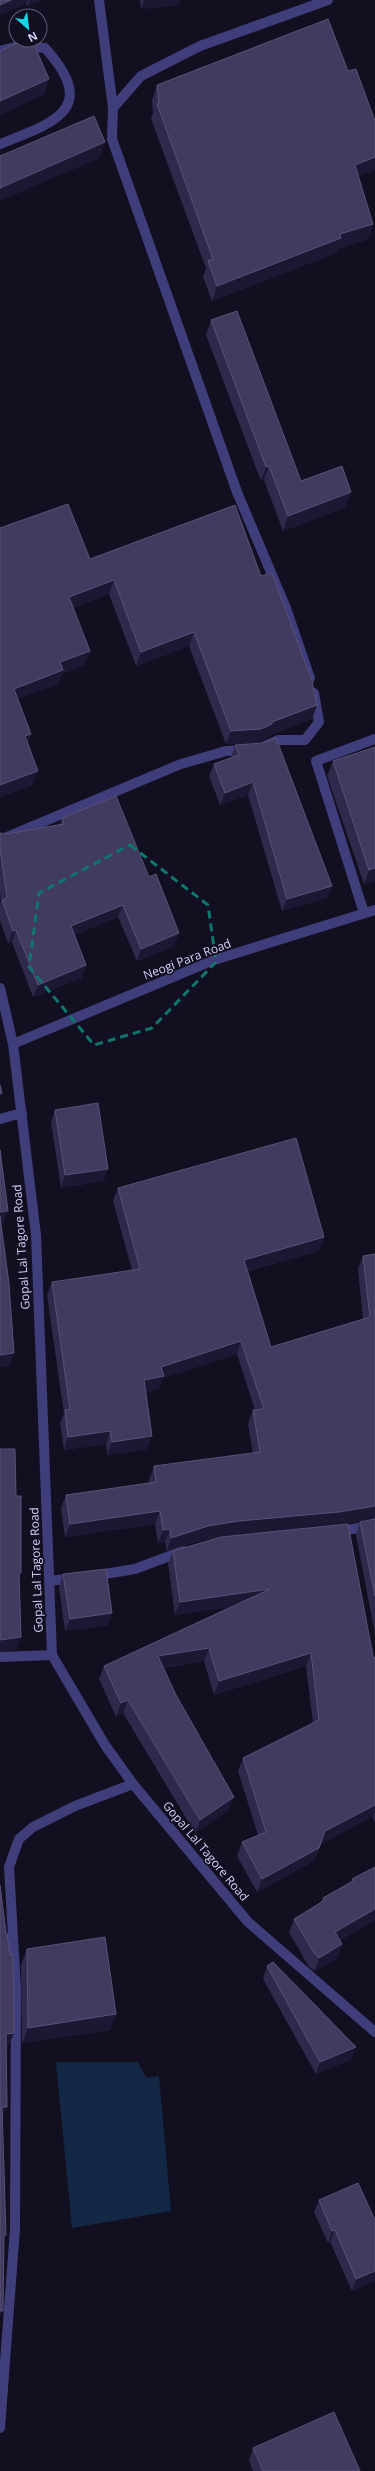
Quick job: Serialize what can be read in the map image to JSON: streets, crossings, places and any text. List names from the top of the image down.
{
  "streets": {
    "street": ["Neogi Para Road", "Gopal Lal Tagore Road"]
  },
  "crossings": [
    ["Neogi Para Road", "Gopal Lal Tagore Road"]
  ],
  "north": "bottom right"
}
